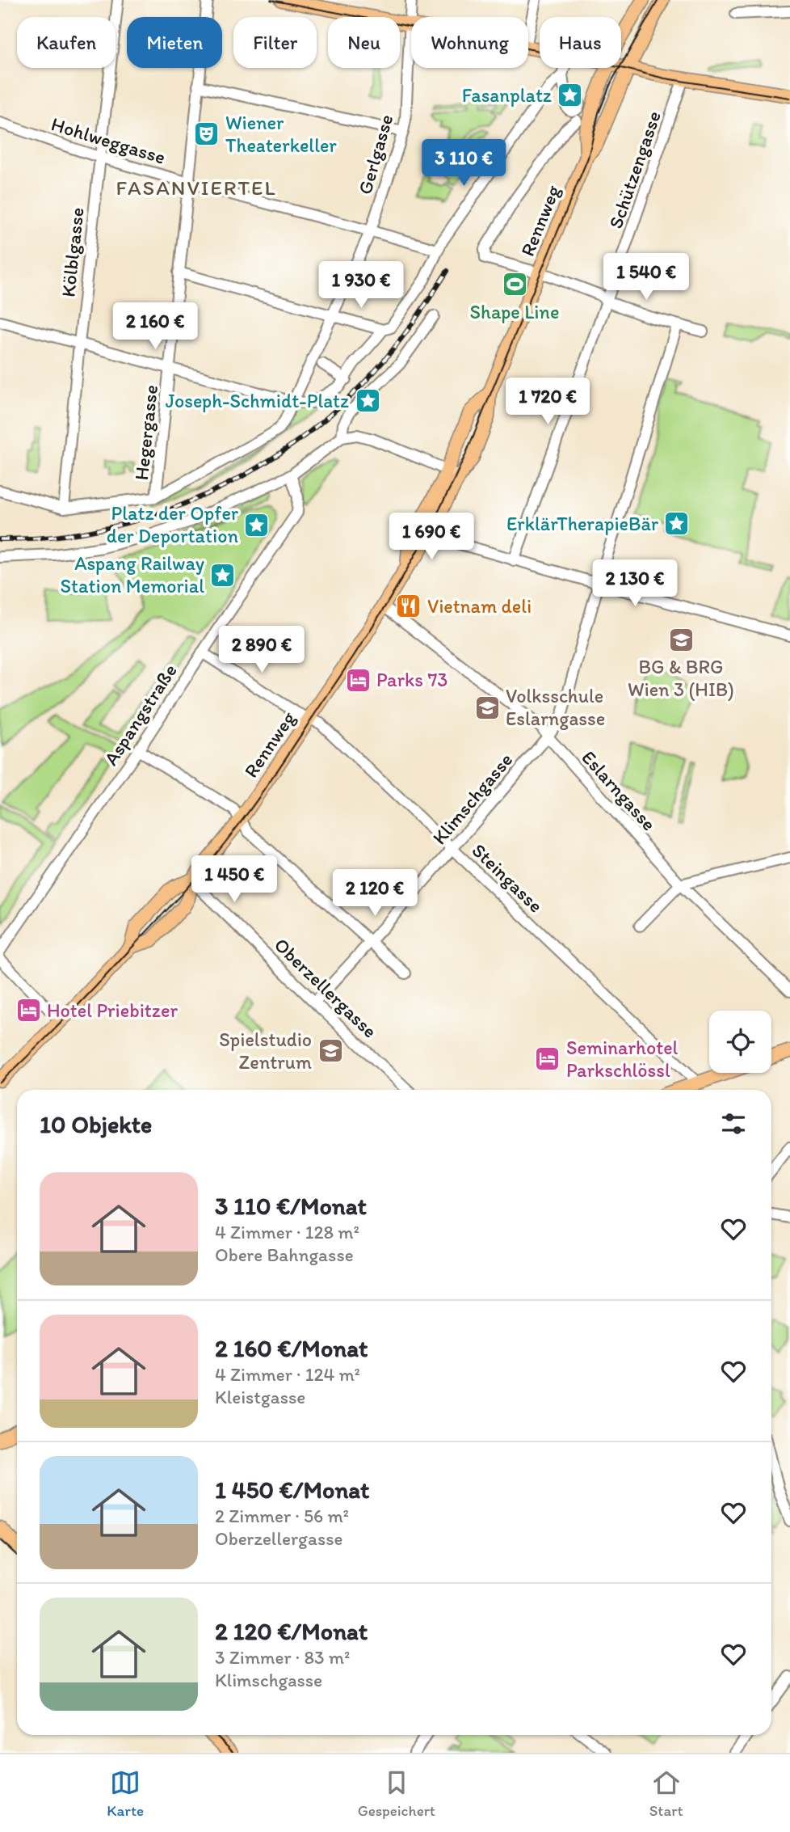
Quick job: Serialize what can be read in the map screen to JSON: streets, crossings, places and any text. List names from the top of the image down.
{
  "streets": {
    "main road": ["Rennweg"],
    "street": [
      "Hohlweggasse",
      "Gerlgasse",
      "Schützengasse",
      "Kölblgasse",
      "Hegergasse",
      "Aspangstraße",
      "Eslarngasse",
      "Klimschgasse",
      "Steingasse",
      "Oberzellergasse"
    ]
  },
  "crossings": [
    ["Hohlweggasse", "Gerlgasse"],
    ["Hohlweggasse", "Kölblgasse"],
    ["Hohlweggasse", "Hegergasse"],
    ["Gerlgasse", "Hegergasse"],
    ["Rennweg", "Eslarngasse"],
    ["Rennweg", "Steingasse"],
    ["Rennweg", "Oberzellergasse"],
    ["Aspangstraße", "Steingasse"],
    ["Eslarngasse", "Klimschgasse"],
    ["Klimschgasse", "Steingasse"],
    ["Klimschgasse", "Oberzellergasse"]
  ],
  "districts": ["FASANVIERTEL"],
  "places": {
    "place": [
      "Fasanplatz",
      "Joseph-Schmidt-Platz",
      "ErklärTherapieBär",
      "Platz der Opfer der Deportation",
      "Aspang Railway Station Memorial"
    ],
    "theatre": ["Wiener Theaterkeller"],
    "sports": ["Shape Line"],
    "restaurant": ["Vietnam deli"],
    "school or university": ["BG & BRG Wien 3 (HIB)", "Volksschule Eslarngasse", "Spielstudio Zentrum"],
    "hotel": ["Parks 73", "Hotel Priebitzer", "Seminarhotel Parkschlössl"]
  },
  "page": {
    "chip": [
      "Kaufen",
      "Mieten",
      "Filter",
      "Neu",
      "Wohnung",
      "Haus"
    ],
    "price": [
      "3 110 €",
      "1 540 €",
      "1 930 €",
      "2 160 €",
      "1 720 €",
      "1 690 €",
      "2 130 €",
      "2 890 €",
      "1 450 €",
      "2 120 €"
    ],
    "heading": "10 Objekte",
    "list": [
      {
        "name": "3 110 €/Monat",
        "note": "4 Zimmer · 128 m² · Obere Bahngasse"
      },
      {
        "name": "2 160 €/Monat",
        "note": "4 Zimmer · 124 m² · Kleistgasse"
      },
      {
        "name": "1 450 €/Monat",
        "note": "2 Zimmer · 56 m² · Oberzellergasse"
      },
      {
        "name": "2 120 €/Monat",
        "note": "3 Zimmer · 83 m² · Klimschgasse"
      }
    ],
    "tabs": ["Karte", "Gespeichert", "Start"]
  }
}
